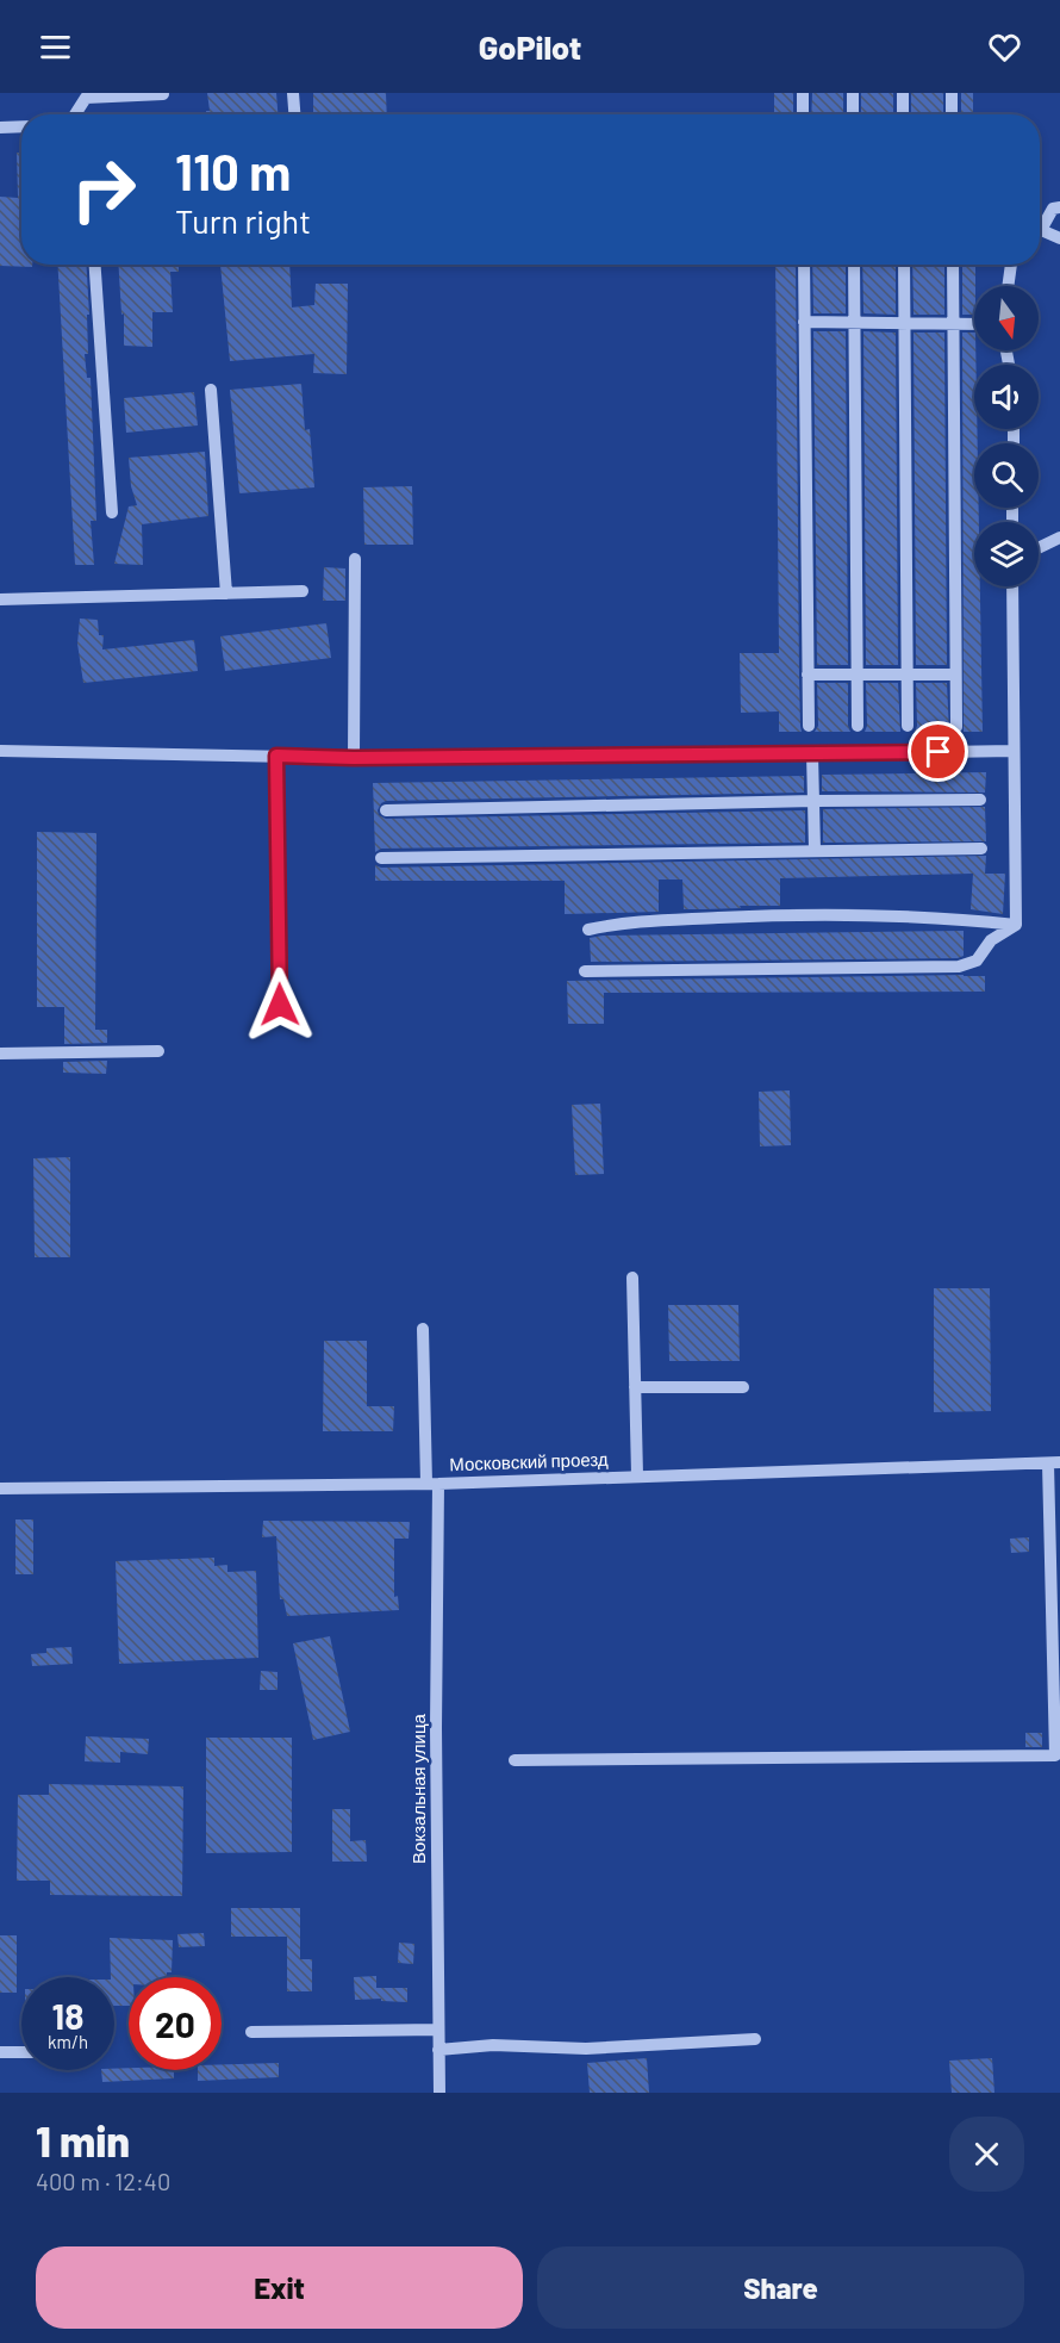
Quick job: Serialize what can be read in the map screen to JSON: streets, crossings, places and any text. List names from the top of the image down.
{
  "streets": {
    "street": ["Московский проезд", "Вокзальная улица"]
  },
  "crossings": [
    ["Московский проезд", "Вокзальная улица"]
  ],
  "north": "bottom",
  "page": {
    "header": "GoPilot",
    "turn": ["110 m", "Turn right"],
    "speed": "18 km/h",
    "limit": "20",
    "heading": ["1 min", "400 m · 12:40"],
    "buttons": ["Exit", "Share"]
  }
}
